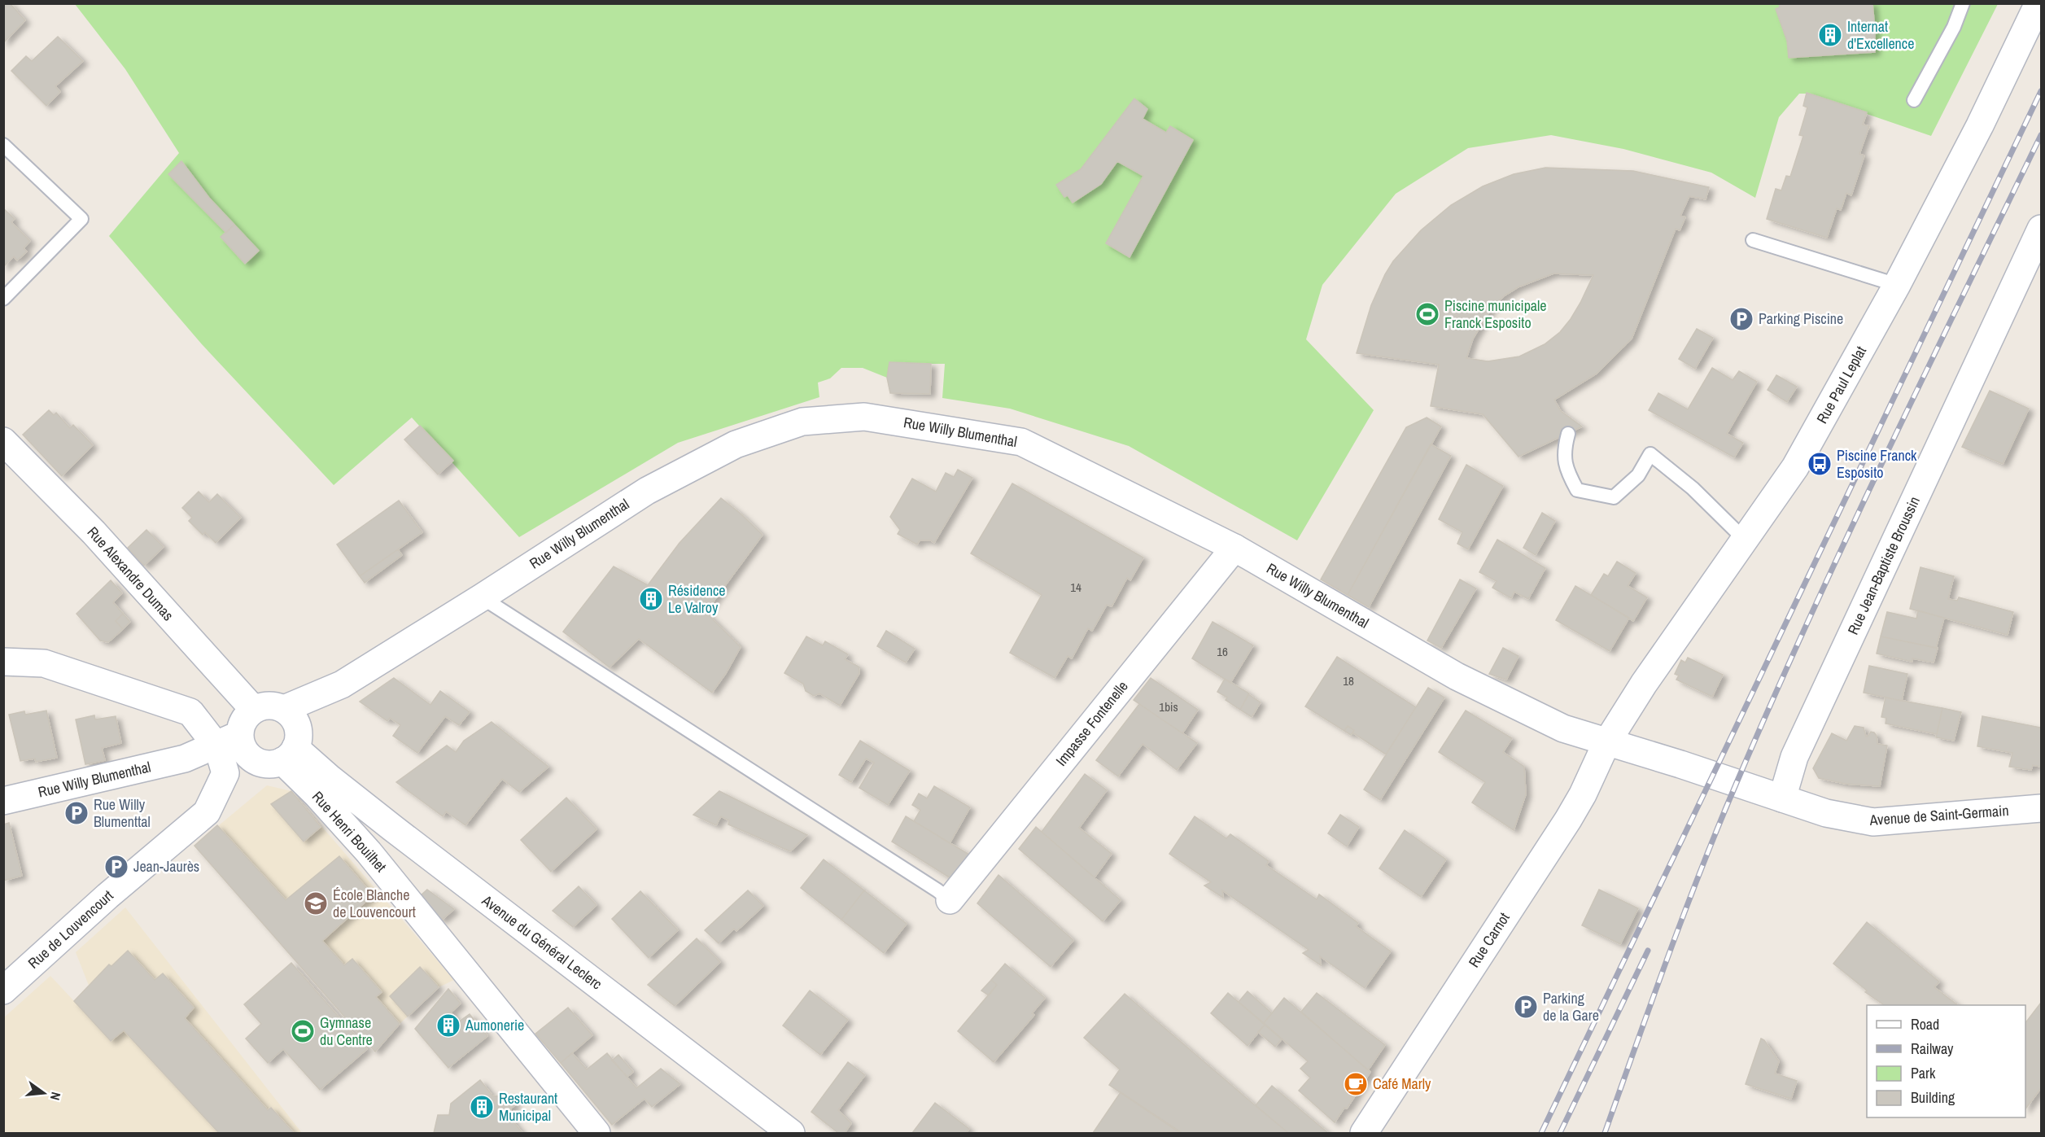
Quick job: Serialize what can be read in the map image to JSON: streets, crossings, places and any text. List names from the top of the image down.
{
  "streets": {
    "street": [
      "Rue Paul Leplat",
      "Rue Willy Blumenthal",
      "Rue Jean-Baptiste Broussin",
      "Rue Alexandre Dumas",
      "Impasse Fontenelle",
      "Avenue de Saint-Germain",
      "Rue Henri Bouilhet",
      "Rue de Louvencourt",
      "Rue Carnot",
      "Avenue du Général Leclerc"
    ]
  },
  "crossings": [
    ["Rue Paul Leplat", "Rue Willy Blumenthal"],
    ["Rue Paul Leplat", "Rue Carnot"],
    ["Rue Willy Blumenthal", "Rue Jean-Baptiste Broussin"],
    ["Rue Willy Blumenthal", "Rue Alexandre Dumas"],
    ["Rue Willy Blumenthal", "Impasse Fontenelle"],
    ["Rue Willy Blumenthal", "Avenue de Saint-Germain"],
    ["Rue Willy Blumenthal", "Rue Henri Bouilhet"],
    ["Rue Willy Blumenthal", "Rue de Louvencourt"],
    ["Rue Willy Blumenthal", "Rue Carnot"],
    ["Rue Willy Blumenthal", "Avenue du Général Leclerc"],
    ["Rue Jean-Baptiste Broussin", "Avenue de Saint-Germain"],
    ["Rue Alexandre Dumas", "Rue Henri Bouilhet"],
    ["Rue Alexandre Dumas", "Avenue du Général Leclerc"],
    ["Rue Henri Bouilhet", "Avenue du Général Leclerc"]
  ],
  "places": {
    "building": [
      "Internat d'Excellence",
      "Résidence Le Valroy",
      "Aumonerie",
      "Restaurant Municipal"
    ],
    "sports": ["Piscine municipale Franck Esposito", "Gymnase du Centre"],
    "parking": [
      "Parking Piscine",
      "Rue Willy Blumenttal",
      "Jean-Jaurès",
      "Parking de la Gare"
    ],
    "bus stop": ["Piscine Franck Esposito"],
    "school or university": ["École Blanche de Louvencourt"],
    "cafe": ["Café Marly"]
  },
  "house_numbers": [
    "14",
    "16",
    "18",
    "1bis"
  ],
  "legend": [
    "Road",
    "Railway",
    "Park",
    "Building"
  ],
  "north": "right"
}
